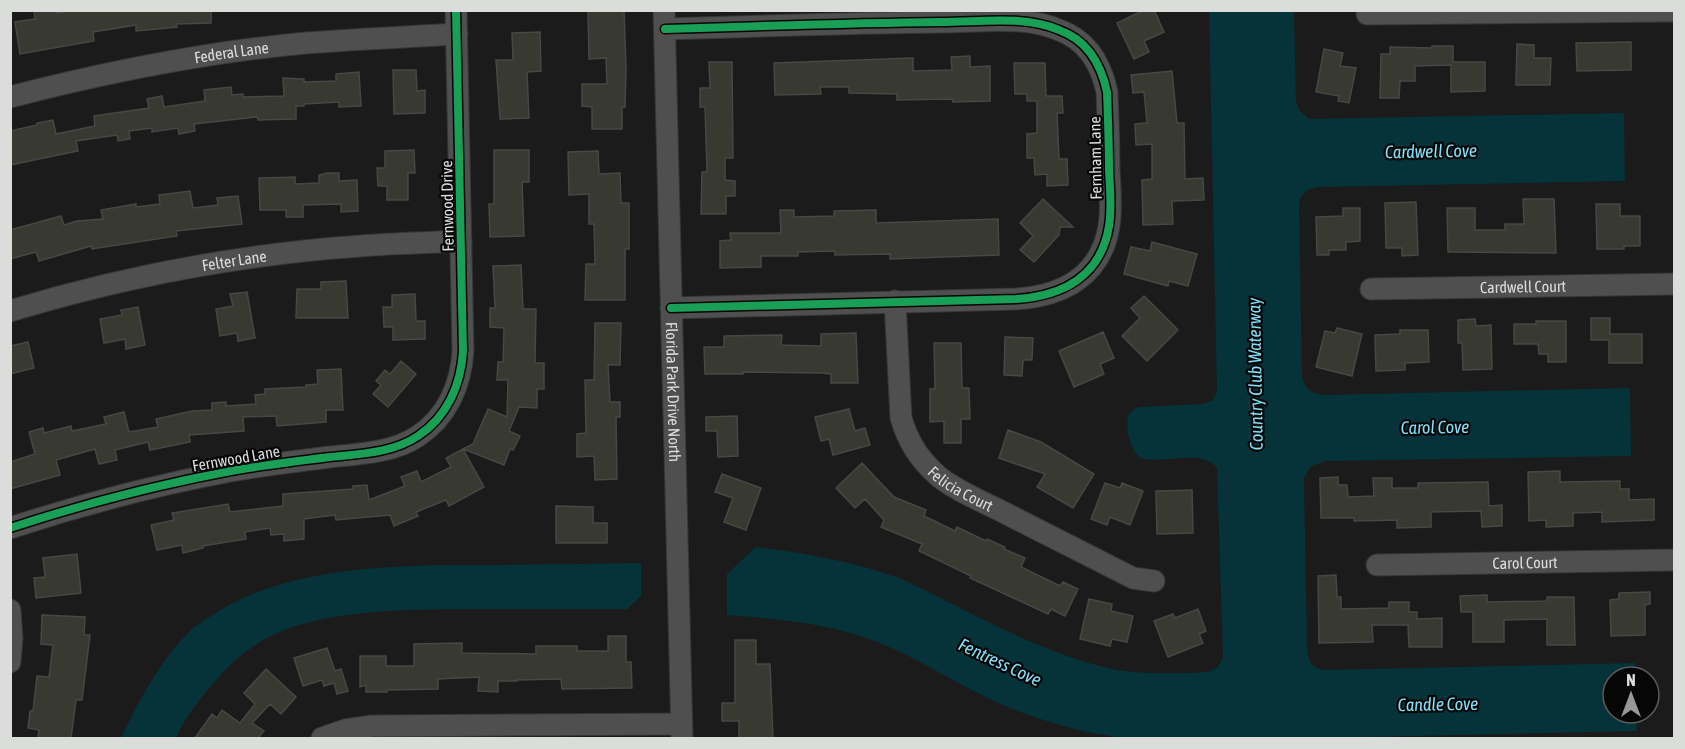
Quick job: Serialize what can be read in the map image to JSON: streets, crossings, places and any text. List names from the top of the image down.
{
  "streets": {
    "street": [
      "Federal Lane",
      "Fernham Lane",
      "Fernwood Drive",
      "Felter Lane",
      "Cardwell Court",
      "Florida Park Drive North",
      "Fernwood Lane",
      "Felicia Court",
      "Carol Court"
    ]
  },
  "crossings": [
    ["Federal Lane", "Fernwood Drive"],
    ["Fernham Lane", "Florida Park Drive North"],
    ["Fernham Lane", "Felicia Court"],
    ["Fernwood Drive", "Felter Lane"],
    ["Fernwood Drive", "Fernwood Lane"]
  ],
  "water": [
    "Cardwell Cove",
    "Country Club Waterway",
    "Carol Cove",
    "Fentress Cove",
    "Candle Cove"
  ],
  "north": "top"
}
